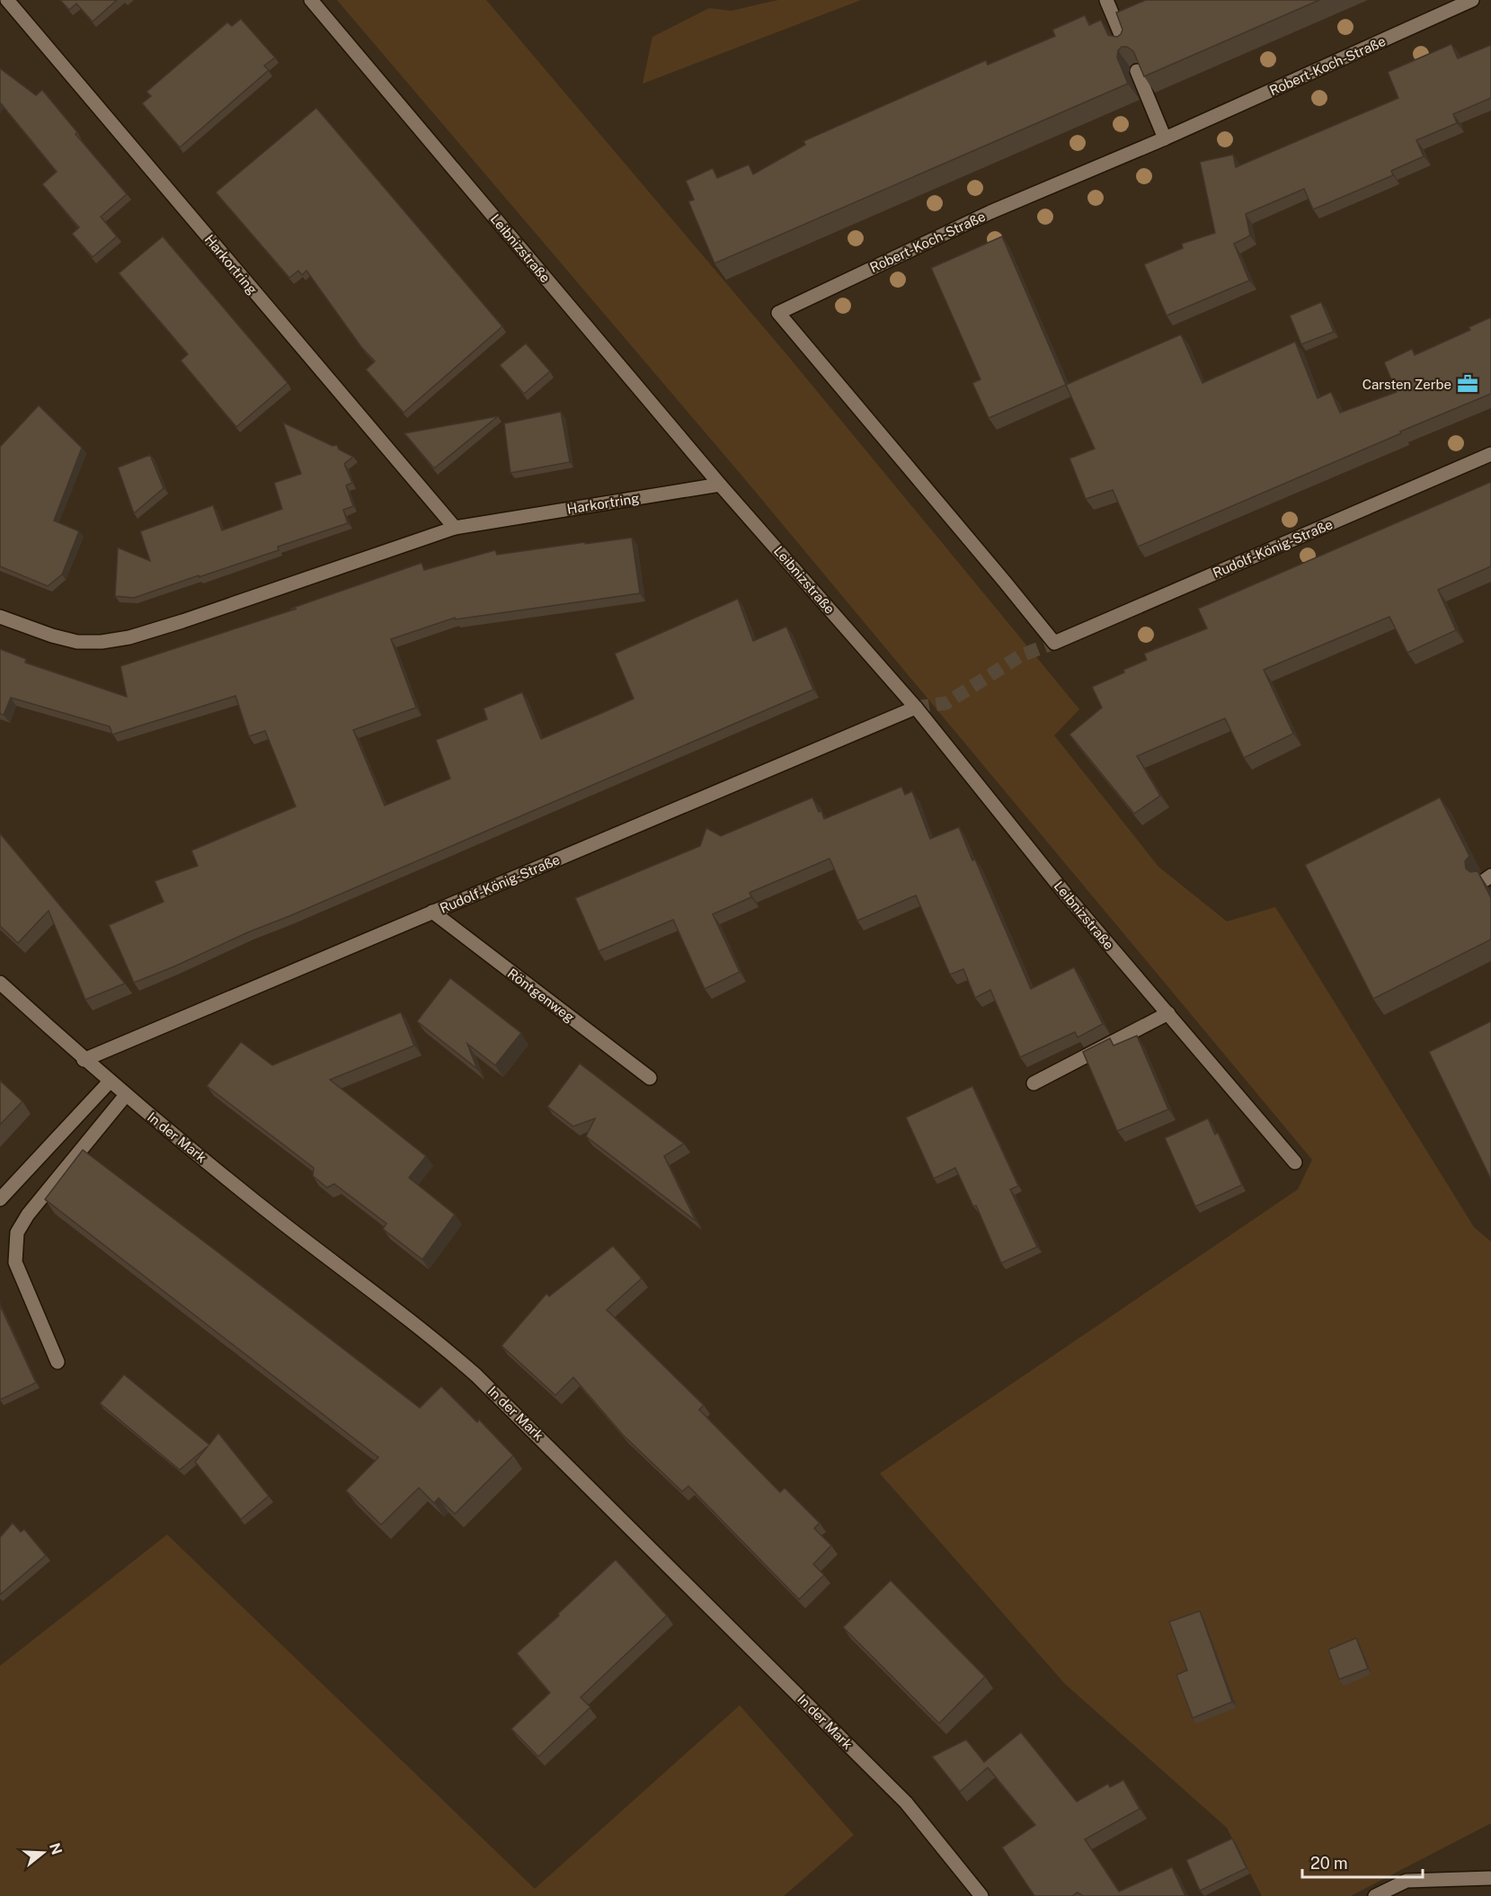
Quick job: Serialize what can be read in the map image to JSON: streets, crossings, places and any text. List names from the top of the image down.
{
  "streets": {
    "street": [
      "Robert-Koch-Straße",
      "Leibnizstraße",
      "Harkortring",
      "Rudolf-König-Straße",
      "Röntgenweg",
      "In der Mark"
    ]
  },
  "crossings": [
    ["Robert-Koch-Straße", "Rudolf-König-Straße"],
    ["Leibnizstraße", "Harkortring"],
    ["Leibnizstraße", "Rudolf-König-Straße"],
    ["Rudolf-König-Straße", "Röntgenweg"],
    ["Rudolf-König-Straße", "In der Mark"]
  ],
  "places": {
    "office": ["Carsten Zerbe"]
  },
  "scale_bar": "20 m",
  "north": "right"
}
